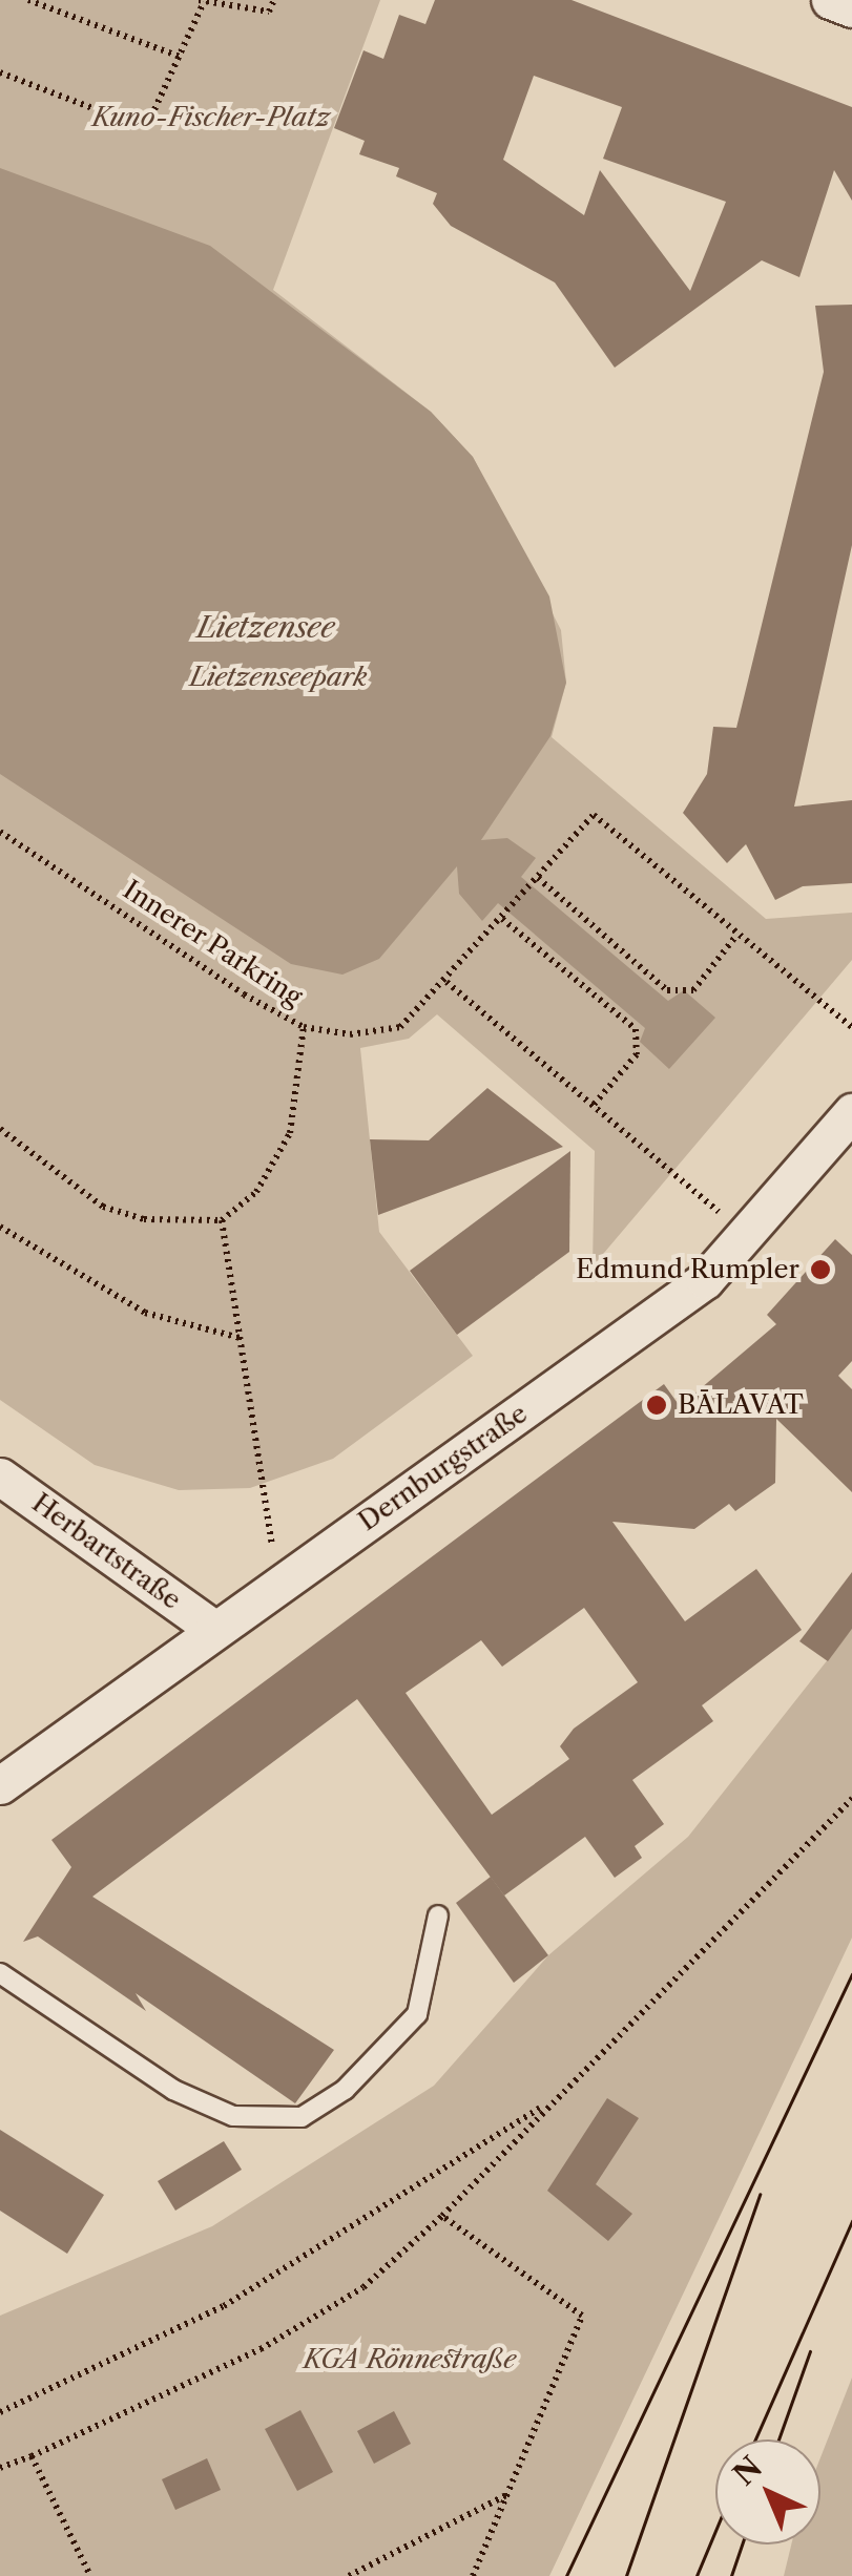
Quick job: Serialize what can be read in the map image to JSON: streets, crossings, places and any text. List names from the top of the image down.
{
  "streets": {
    "street": ["Dernburgstraße", "Herbartstraße"],
    "path": ["Innerer Parkring"]
  },
  "crossings": [
    ["Dernburgstraße", "Herbartstraße"]
  ],
  "water": ["Lietzensee"],
  "parks": ["Kuno-Fischer-Platz", "Lietzenseepark", "KGA Rönnestraße"],
  "places": ["Edmund Rumpler", "BĀLAVAT"],
  "north": "top left"
}
